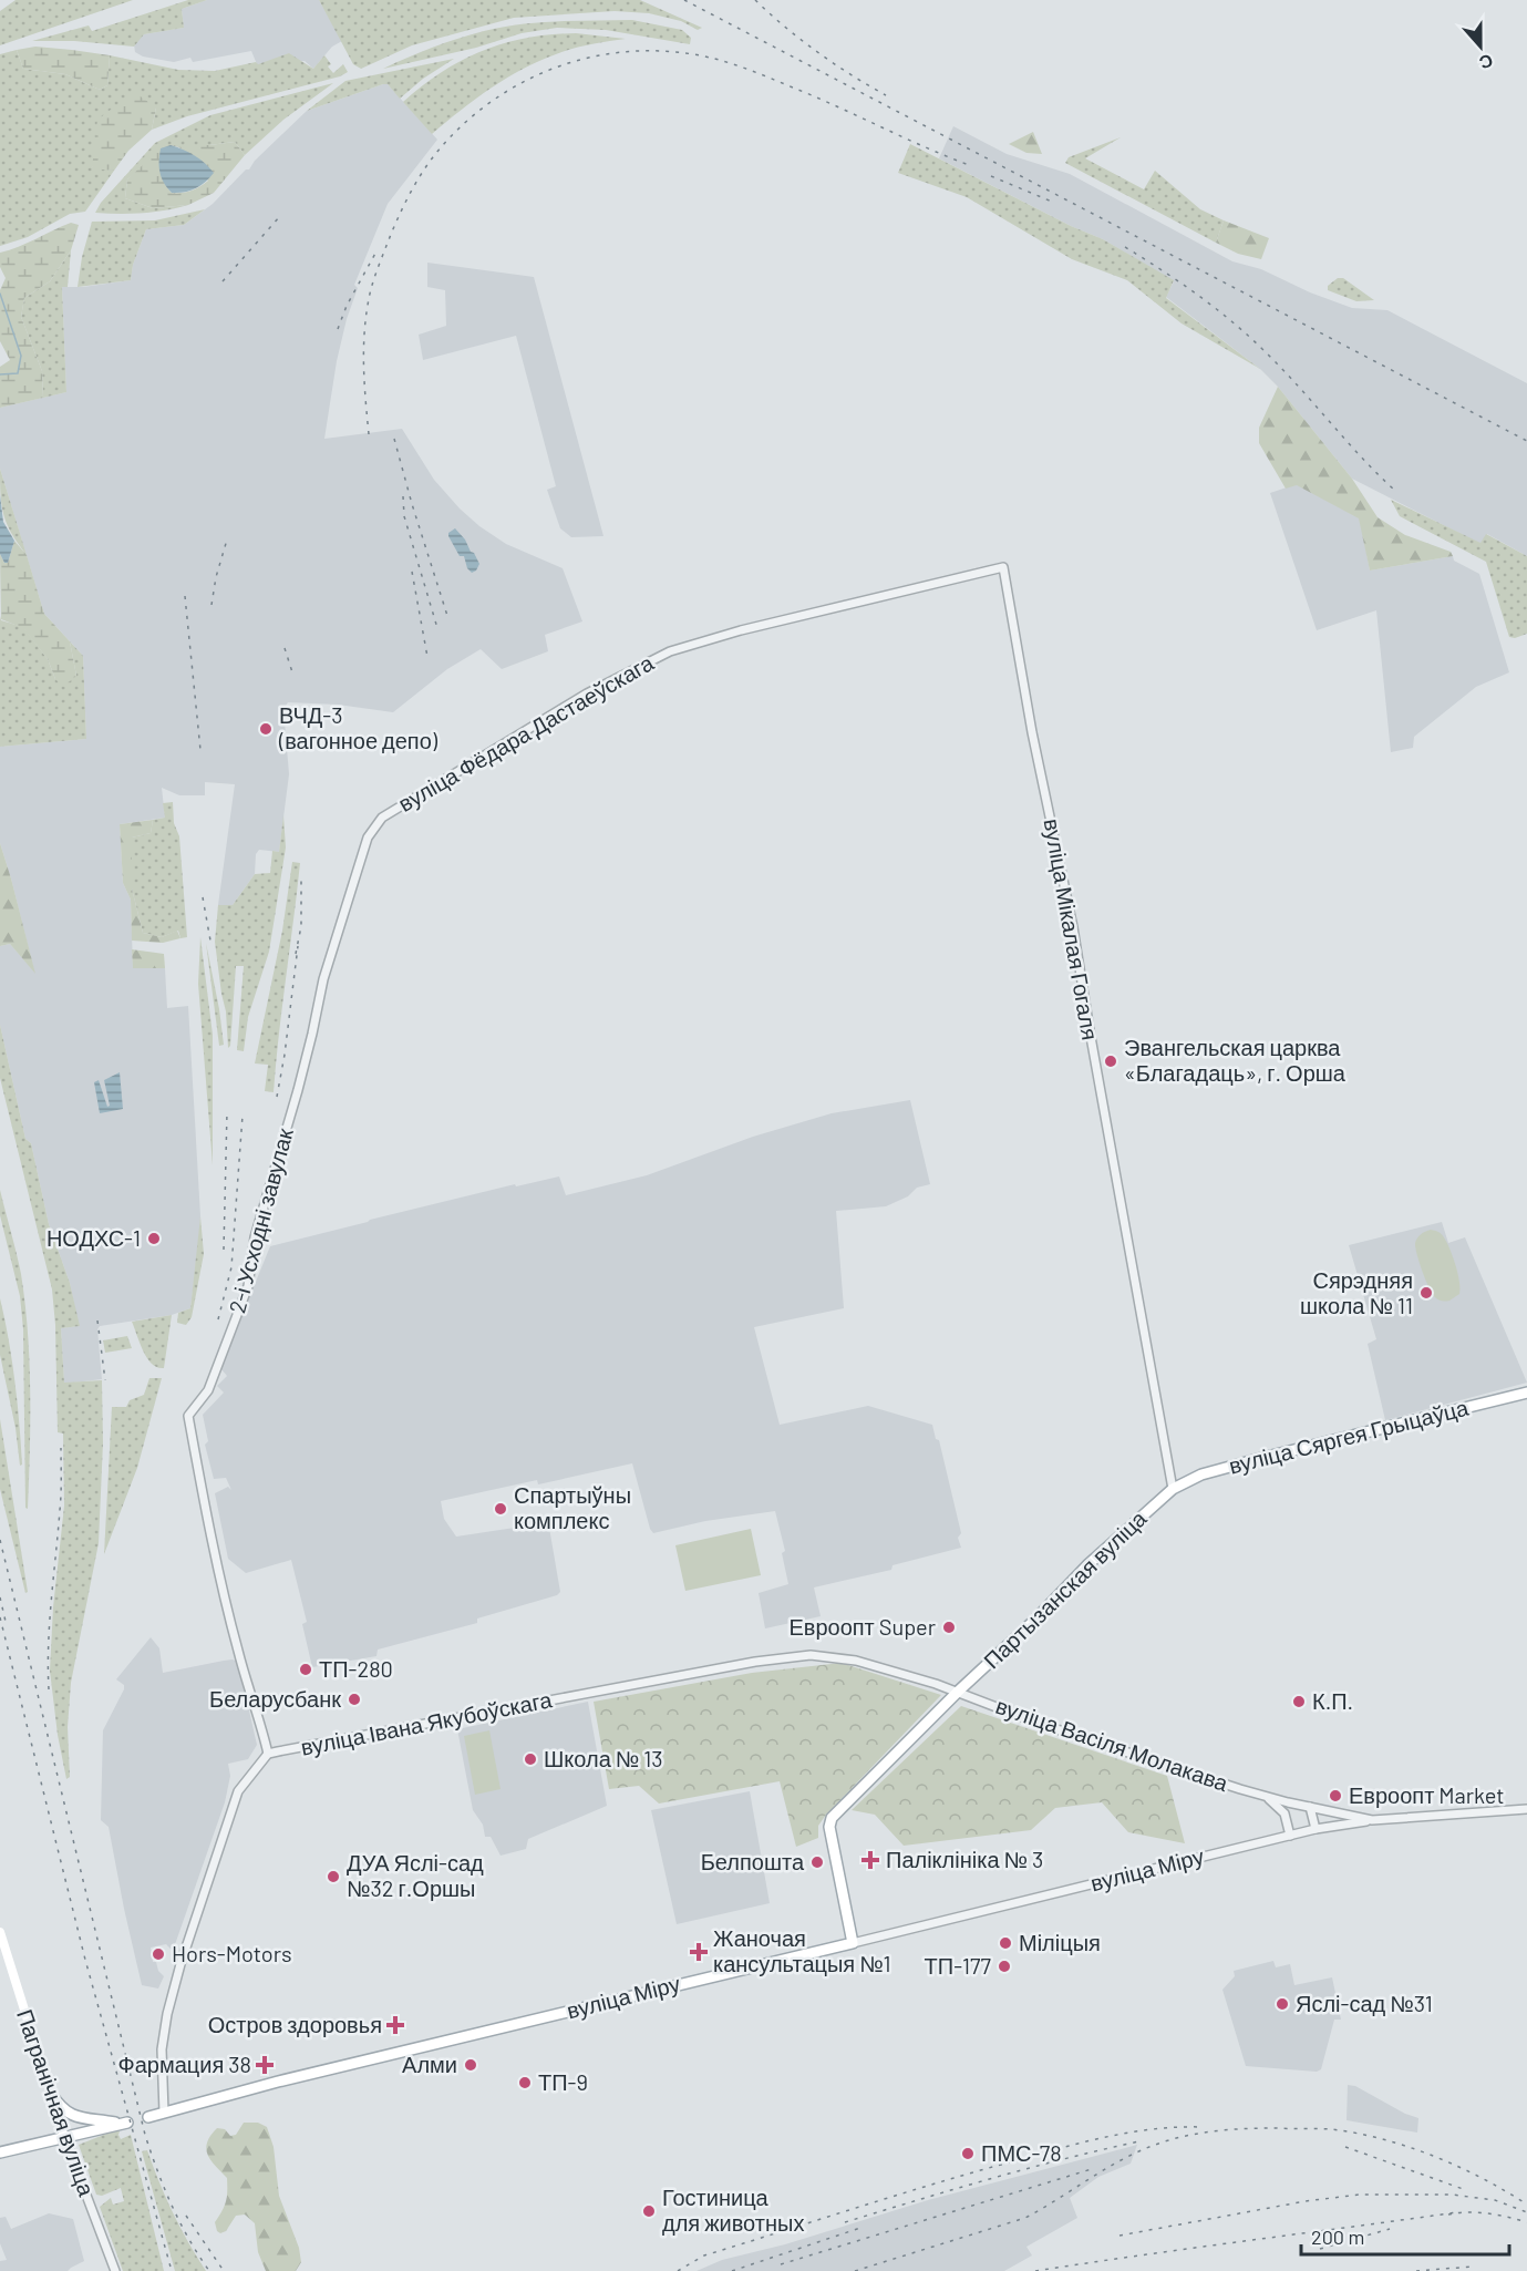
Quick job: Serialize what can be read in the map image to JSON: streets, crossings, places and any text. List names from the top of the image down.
{
  "streets": {
    "main road": [
      "вуліца Сяргея Грыцаўца",
      "Партызанская вуліца",
      "вуліца Міру",
      "Пагранічная вуліца"
    ],
    "street": [
      "вуліца Фёдара Дастаеўскага",
      "вуліца Мікалая Гогаля",
      "2-і Усходні завулак",
      "вуліца Івана Якубоўскага",
      "вуліца Васіля Молакава"
    ]
  },
  "crossings": [
    ["вуліца Фёдара Дастаеўскага", "вуліца Мікалая Гогаля"],
    ["вуліца Фёдара Дастаеўскага", "2-і Усходні завулак"],
    ["вуліца Мікалая Гогаля", "вуліца Сяргея Грыцаўца"],
    ["вуліца Мікалая Гогаля", "Партызанская вуліца"],
    ["2-і Усходні завулак", "вуліца Івана Якубоўскага"],
    ["вуліца Сяргея Грыцаўца", "Партызанская вуліца"],
    ["Партызанская вуліца", "вуліца Івана Якубоўскага"],
    ["Партызанская вуліца", "вуліца Васіля Молакава"],
    ["Партызанская вуліца", "вуліца Міру"],
    ["вуліца Івана Якубоўскага", "вуліца Васіля Молакава"],
    ["вуліца Васіля Молакава", "вуліца Міру"],
    ["вуліца Міру", "Пагранічная вуліца"]
  ],
  "places": {
    "other": [
      "ВЧД-3 (вагонное депо)",
      "Эвангельская царква «Благадаць», г. Орша",
      "НОДХС-1",
      "Сярэдняя школа № 11",
      "Спартыўны комплекс",
      "Евроопт Super",
      "ТП-280",
      "Беларусбанк",
      "К.П.",
      "Школа № 13",
      "Евроопт Market",
      "Белпошта",
      "ДУА Яслі-сад №32 г.Оршы",
      "Міліцыя",
      "Hors-Motors",
      "ТП-177",
      "Яслі-сад №31",
      "Алми",
      "ТП-9",
      "ПМС-78",
      "Гостиница для животных"
    ],
    "health": [
      "Паліклініка № 3",
      "Жаночая кансультацыя №1",
      "Остров здоровья",
      "Фармация 38"
    ]
  },
  "scale_bar": "200 m",
  "north": "bottom"
}
